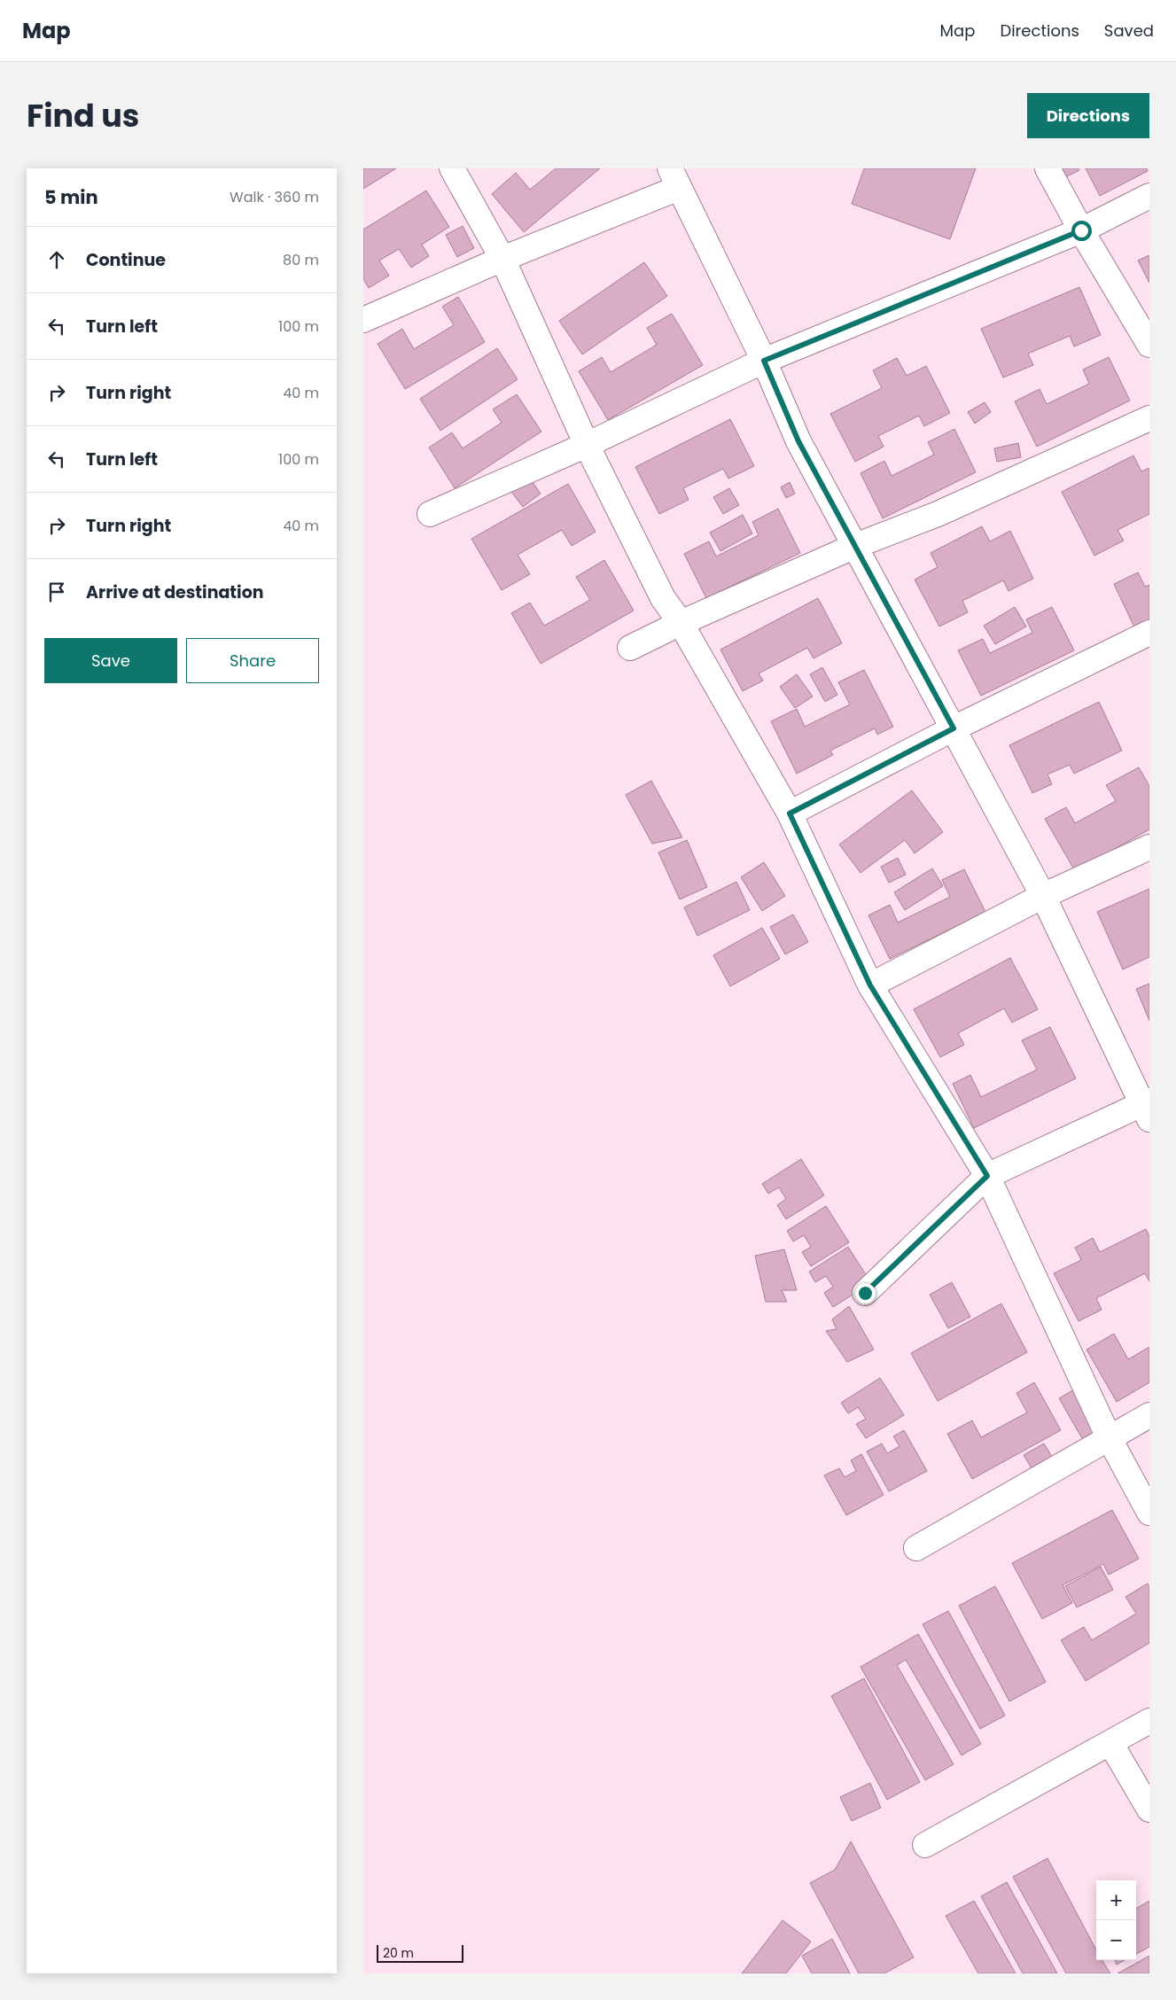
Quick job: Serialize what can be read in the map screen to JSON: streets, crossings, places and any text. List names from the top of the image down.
{
  "scale_bar": "20 m",
  "page": {
    "header": "Map",
    "nav": ["Map", "Directions", "Saved"],
    "title": "Find us",
    "buttons": [
      "Directions",
      ["Save", "Share"]
    ],
    "heading": ["5 min", "Walk · 360 m"],
    "list": [
      ["Continue", "80 m"],
      ["Turn left", "100 m"],
      ["Turn right", "40 m"],
      ["Turn left", "100 m"],
      ["Turn right", "40 m"],
      "Arrive at destination"
    ],
    "map_buttons": ["+", "−"],
    "scale": "20 m"
  }
}
